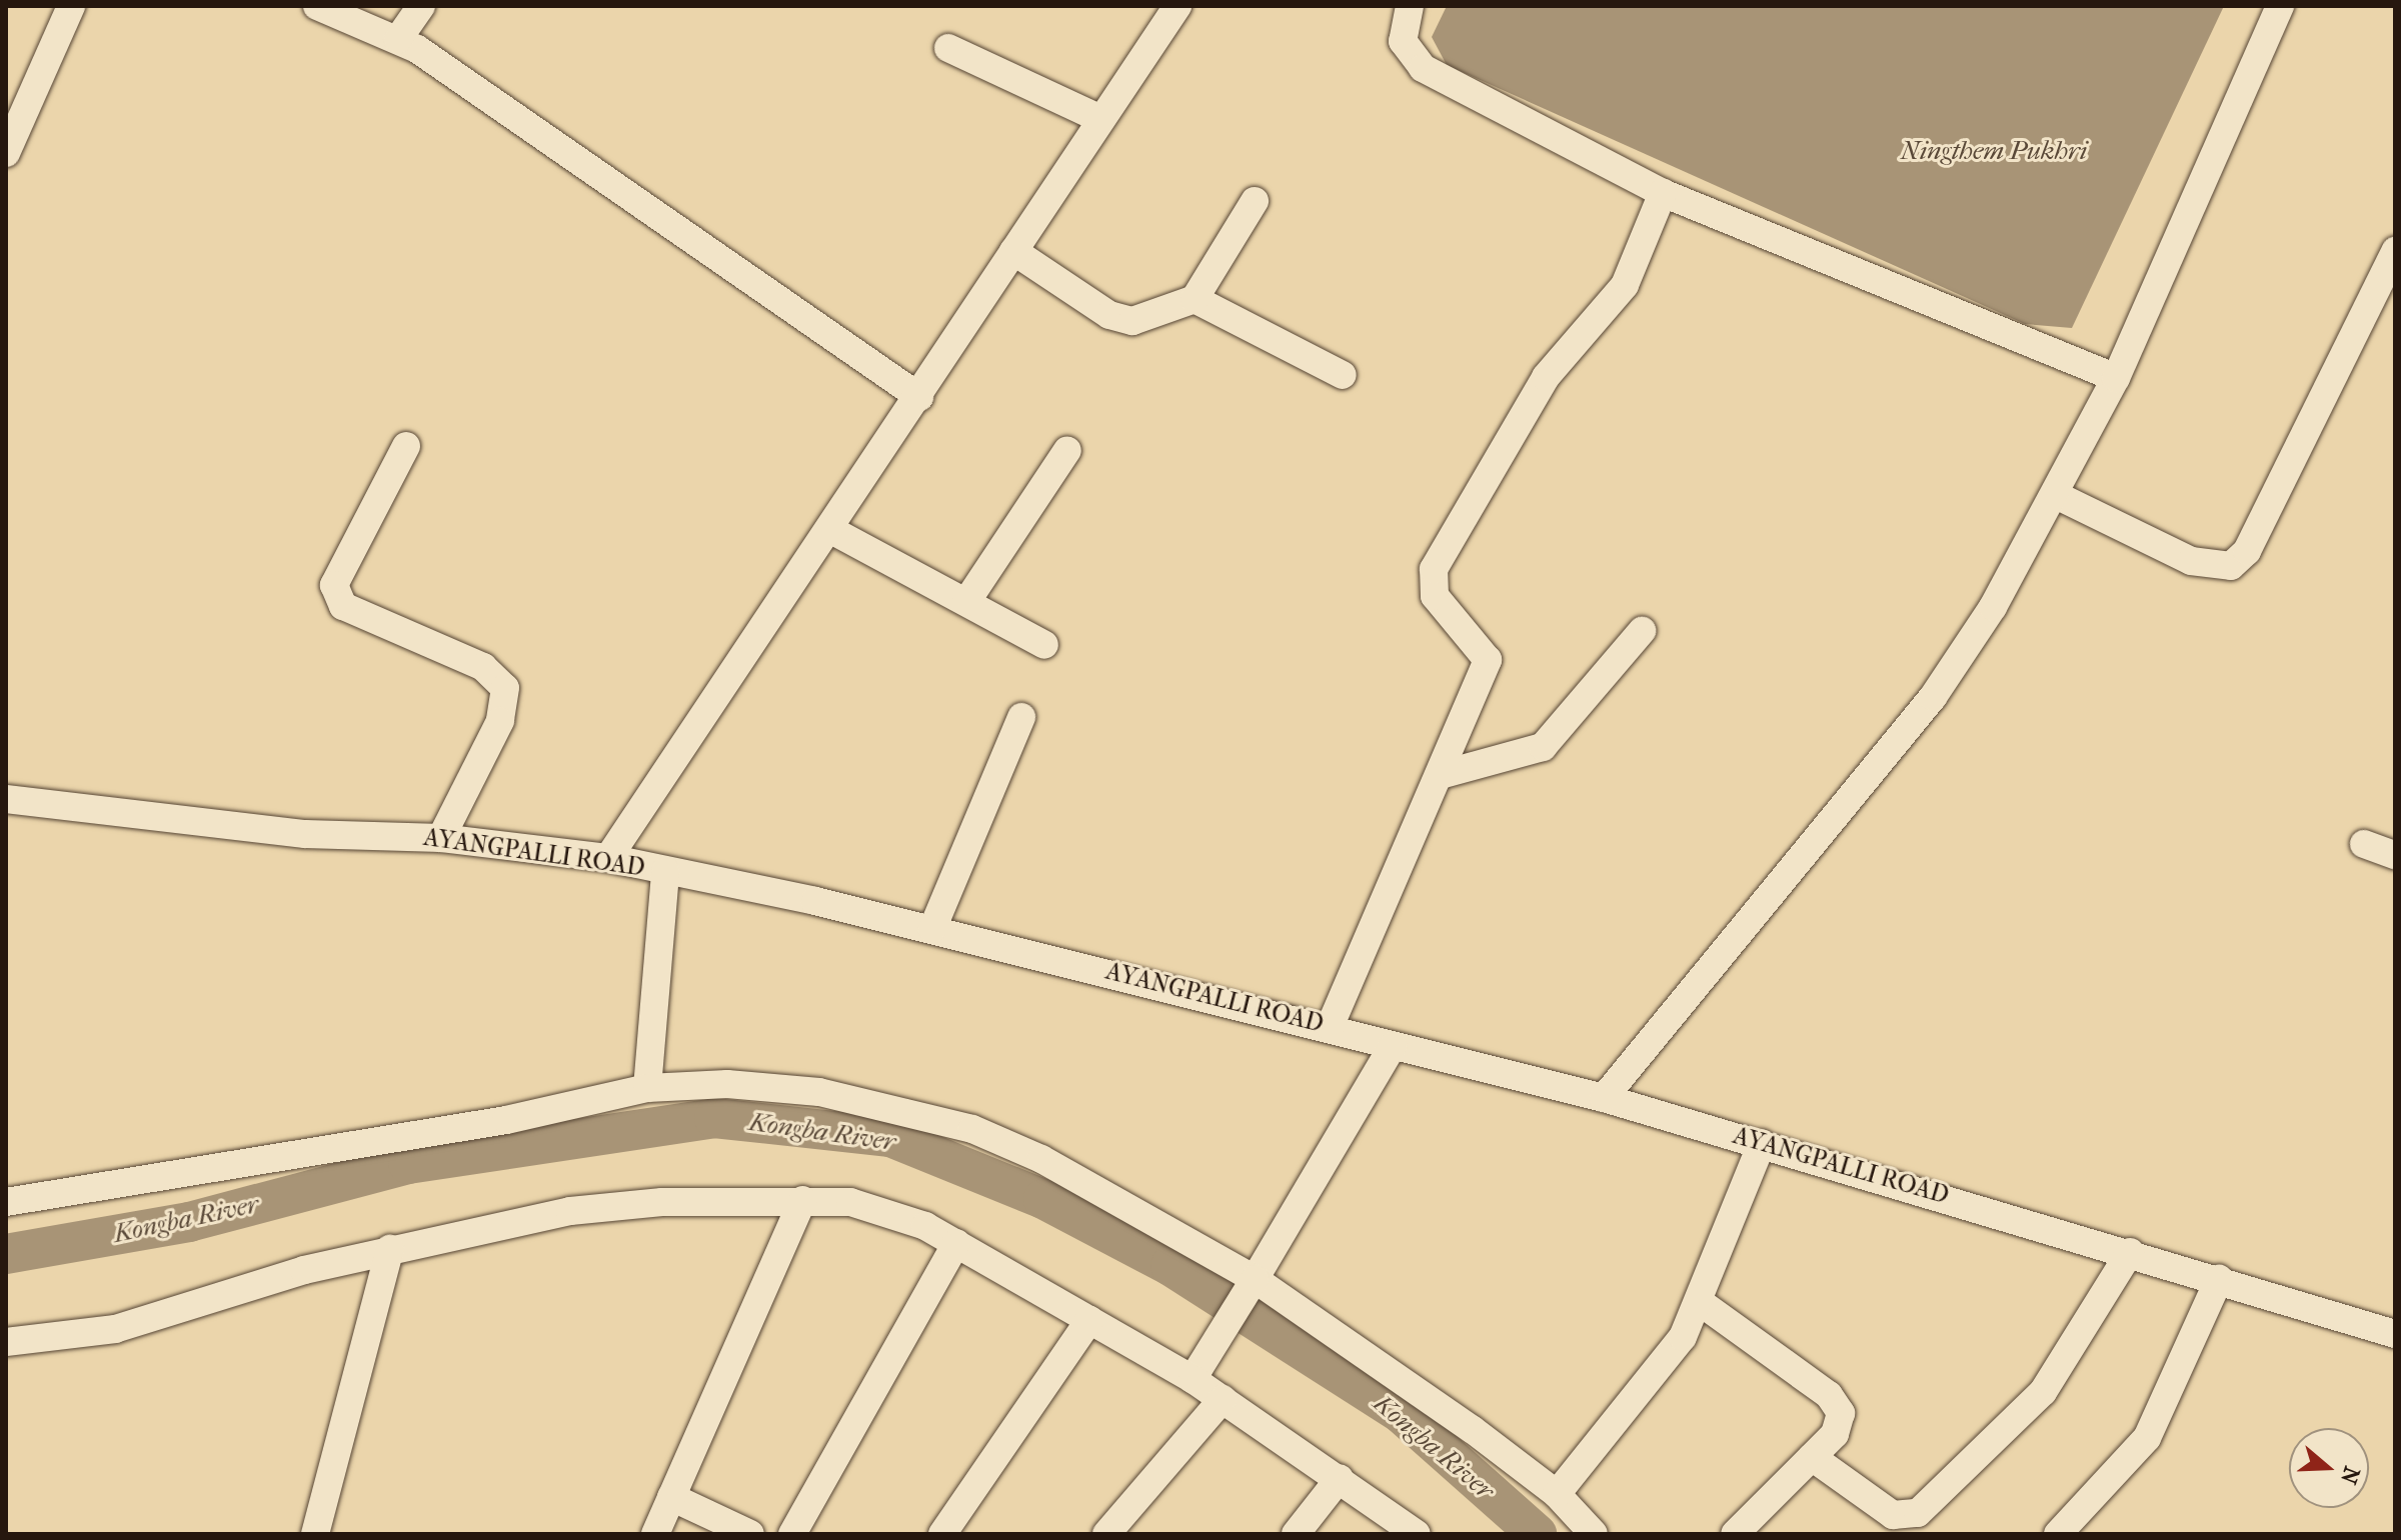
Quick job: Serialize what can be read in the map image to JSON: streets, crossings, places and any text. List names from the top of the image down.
{
  "streets": {
    "street": ["AYANGPALLI ROAD"]
  },
  "water": ["Ningthem Pukhri", "Kongba River"],
  "north": "right"
}
